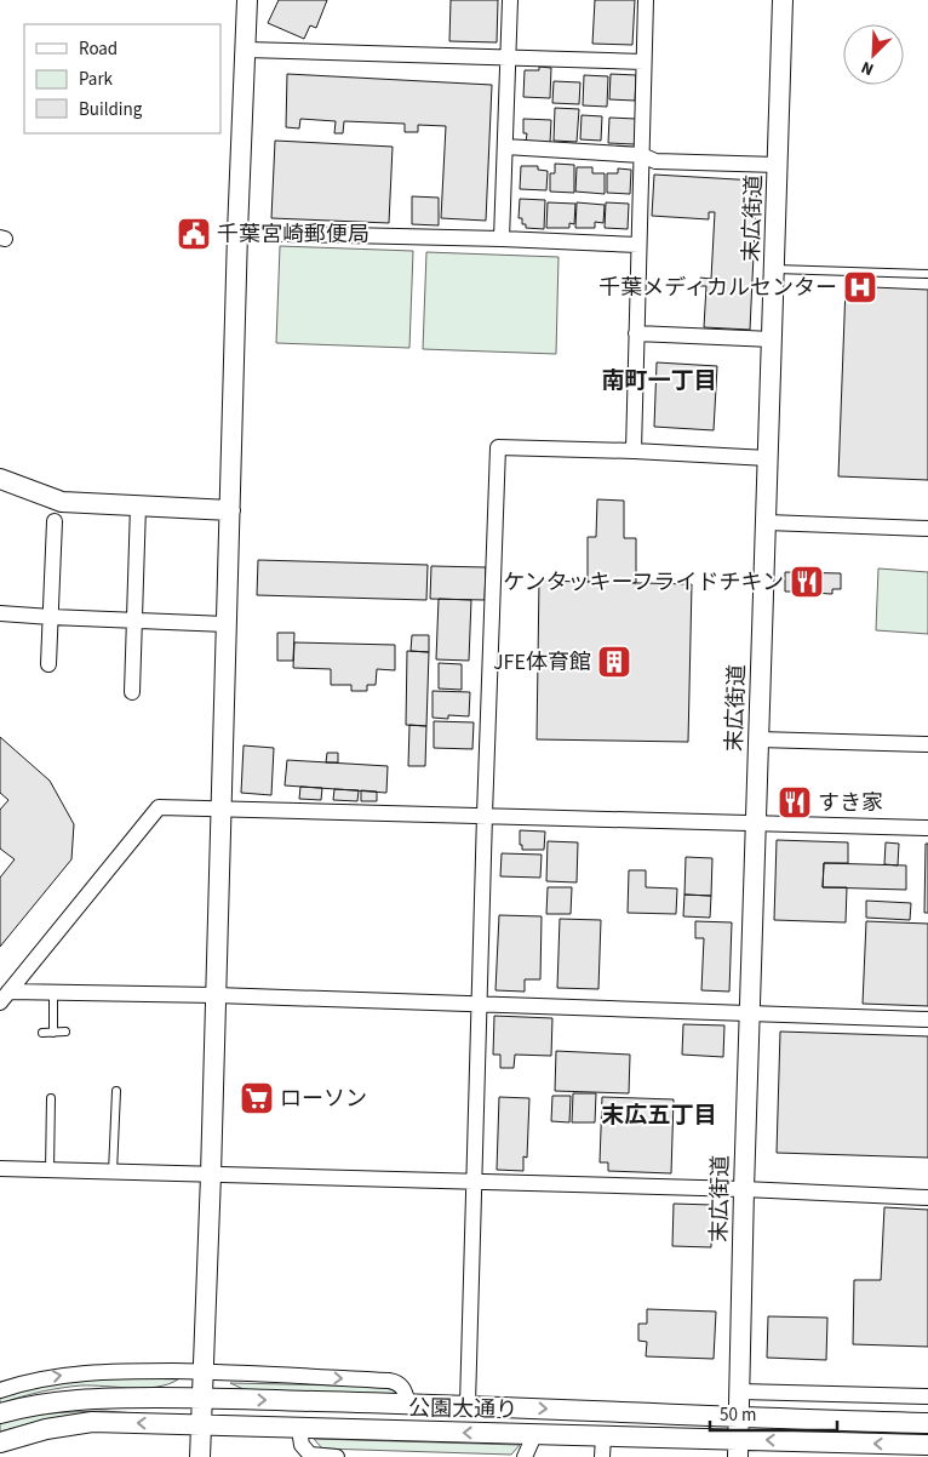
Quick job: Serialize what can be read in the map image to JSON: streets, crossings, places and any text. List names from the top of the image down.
{
  "streets": {
    "street": ["末広街道", "公園大通り"]
  },
  "crossings": [
    ["末広街道", "公園大通り"]
  ],
  "districts": ["南町一丁目", "末広五丁目"],
  "places": {
    "public building": ["千葉宮崎郵便局"],
    "hospital": ["千葉メディカルセンター"],
    "restaurant": ["ケンタッキーフライドチキン", "すき家"],
    "building": ["JFE体育館"],
    "supermarket": ["ローソン"]
  },
  "legend": ["Road", "Park", "Building"],
  "scale_bar": "50 m",
  "north": "bottom left"
}
